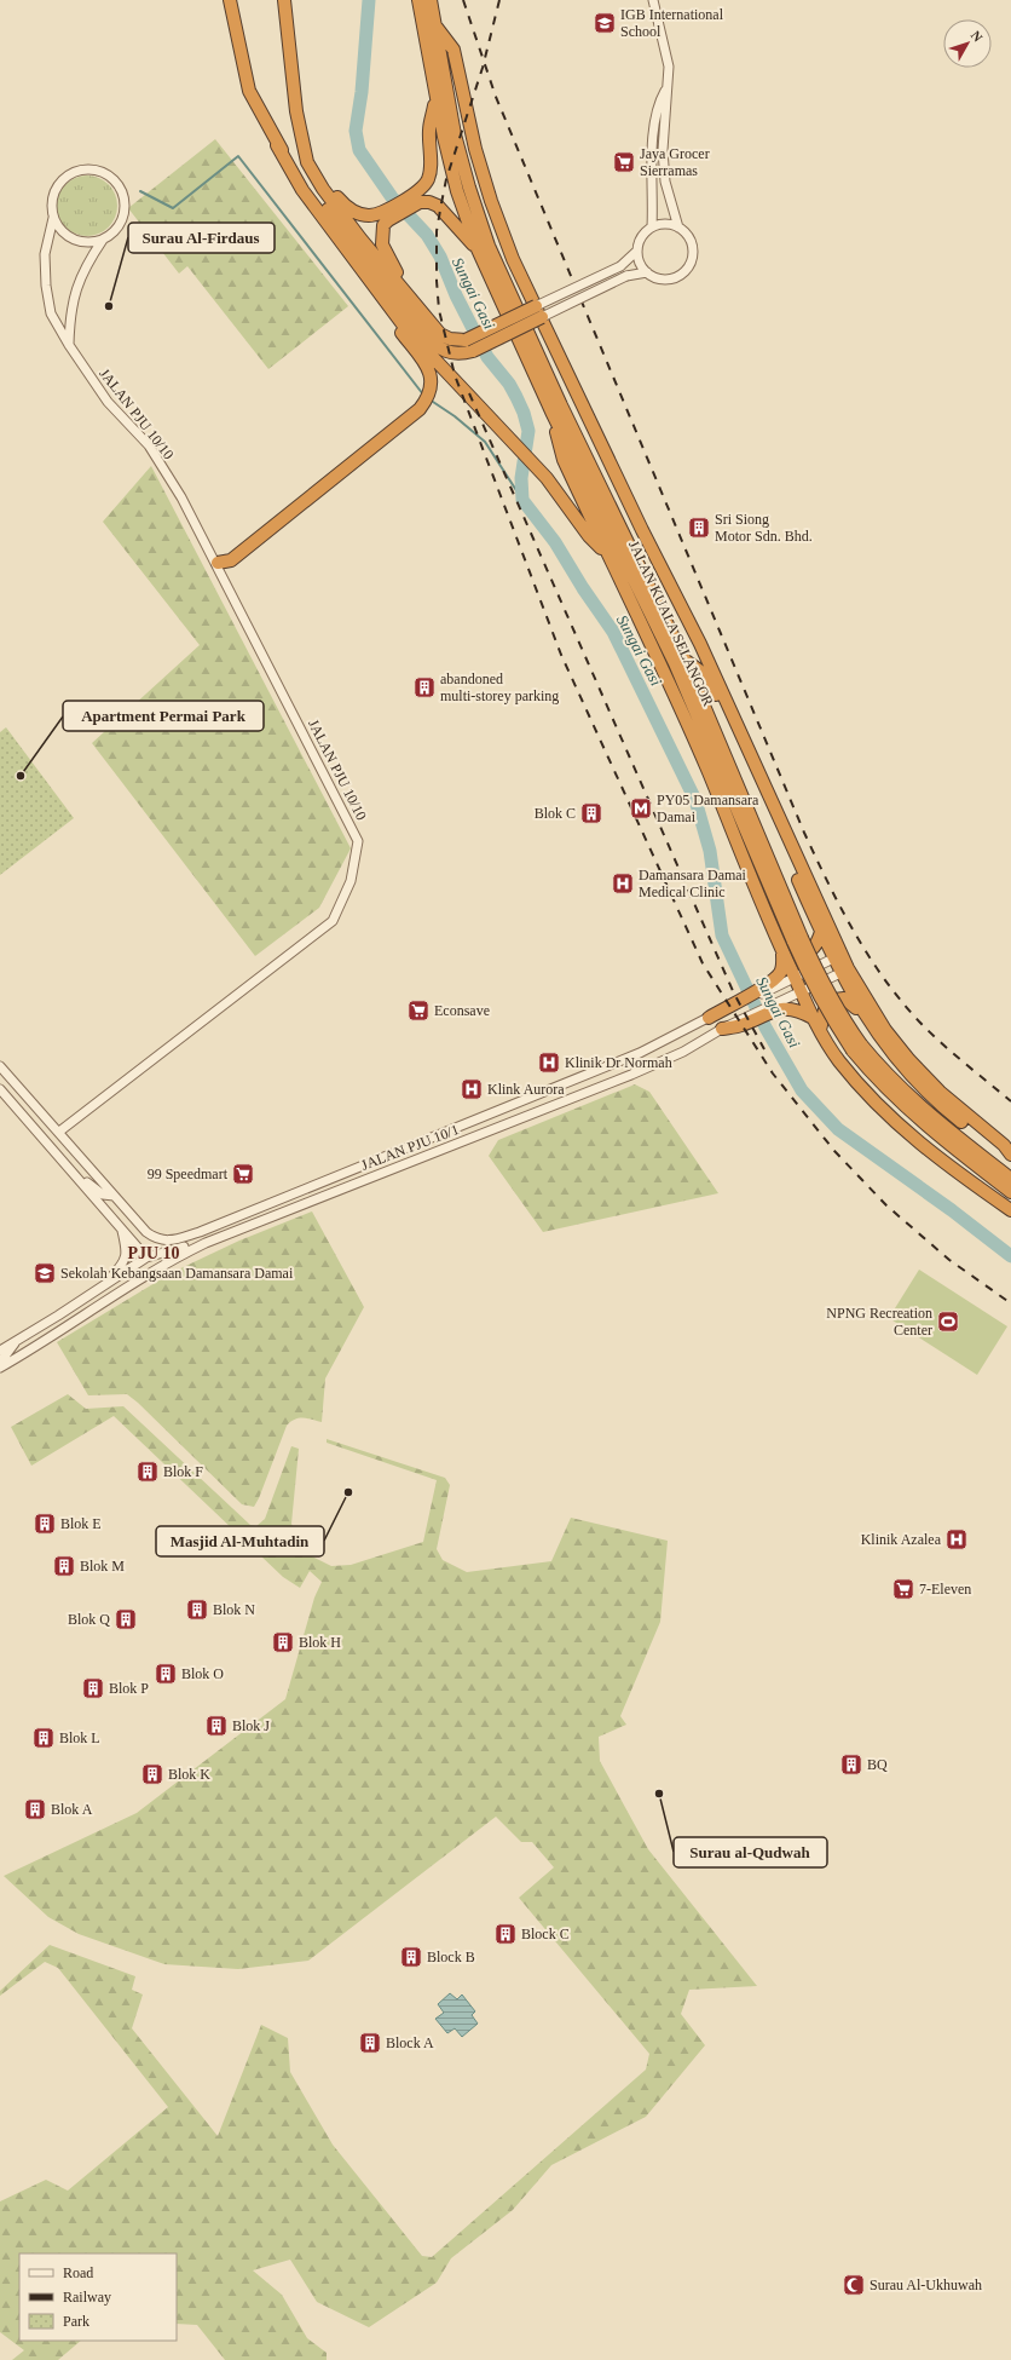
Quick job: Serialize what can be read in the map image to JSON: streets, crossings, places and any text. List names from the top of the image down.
{
  "streets": {
    "highway": ["JALAN KUALA SELANGOR"],
    "street": ["JALAN PJU 10/10", "JALAN PJU 10/1"]
  },
  "districts": ["PJU 10"],
  "water": ["Sungai Gasi"],
  "places": {
    "school or university": ["IGB International School", "Sekolah Kebangsaan Damansara Damai"],
    "supermarket": [
      "Jaya Grocer Sierramas",
      "Econsave",
      "99 Speedmart",
      "7-Eleven"
    ],
    "other": [
      "Surau Al-Firdaus",
      "Apartment Permai Park",
      "Masjid Al-Muhtadin",
      "Surau al-Qudwah"
    ],
    "building": [
      "Sri Siong Motor Sdn. Bhd.",
      "abandoned multi-storey parking",
      "Blok C",
      "Blok F",
      "Blok E",
      "Blok M",
      "Blok N",
      "Blok Q",
      "Blok H",
      "Blok O",
      "Blok P",
      "Blok J",
      "Blok L",
      "BQ",
      "Blok K",
      "Blok A",
      "Block C",
      "Block B",
      "Block A"
    ],
    "metro station": ["PY05 Damansara Damai"],
    "hospital": [
      "Damansara Damai Medical Clinic",
      "Klinik Dr Normah",
      "Klink Aurora",
      "Klinik Azalea"
    ],
    "sports": ["NPNG Recreation Center"],
    "mosque": ["Surau Al-Ukhuwah"]
  },
  "legend": ["Road", "Railway", "Park"],
  "north": "top right"
}
